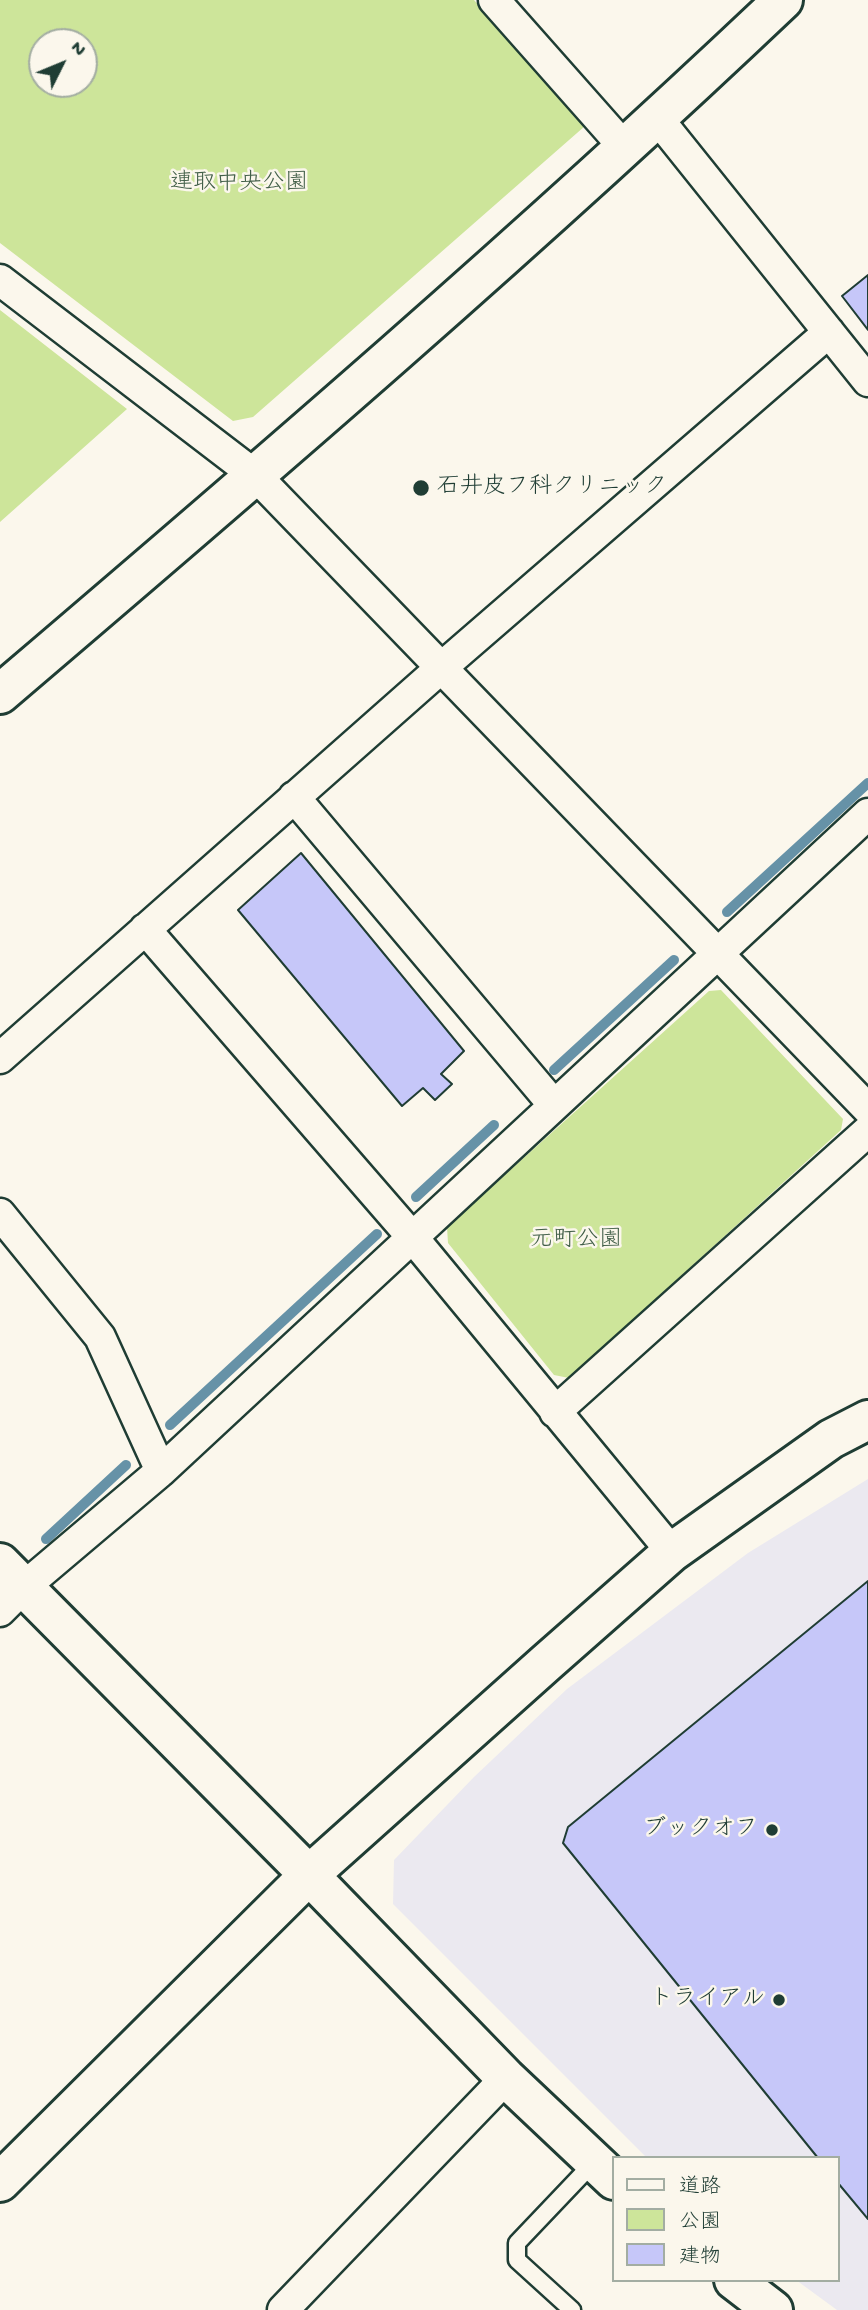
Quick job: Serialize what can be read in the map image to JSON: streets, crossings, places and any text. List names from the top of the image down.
{
  "parks": ["連取中央公園", "元町公園"],
  "places": ["石井皮フ科クリニック", "ブックオフ", "トライアル"],
  "legend": ["道路", "公園", "建物"],
  "north": "top right"
}
